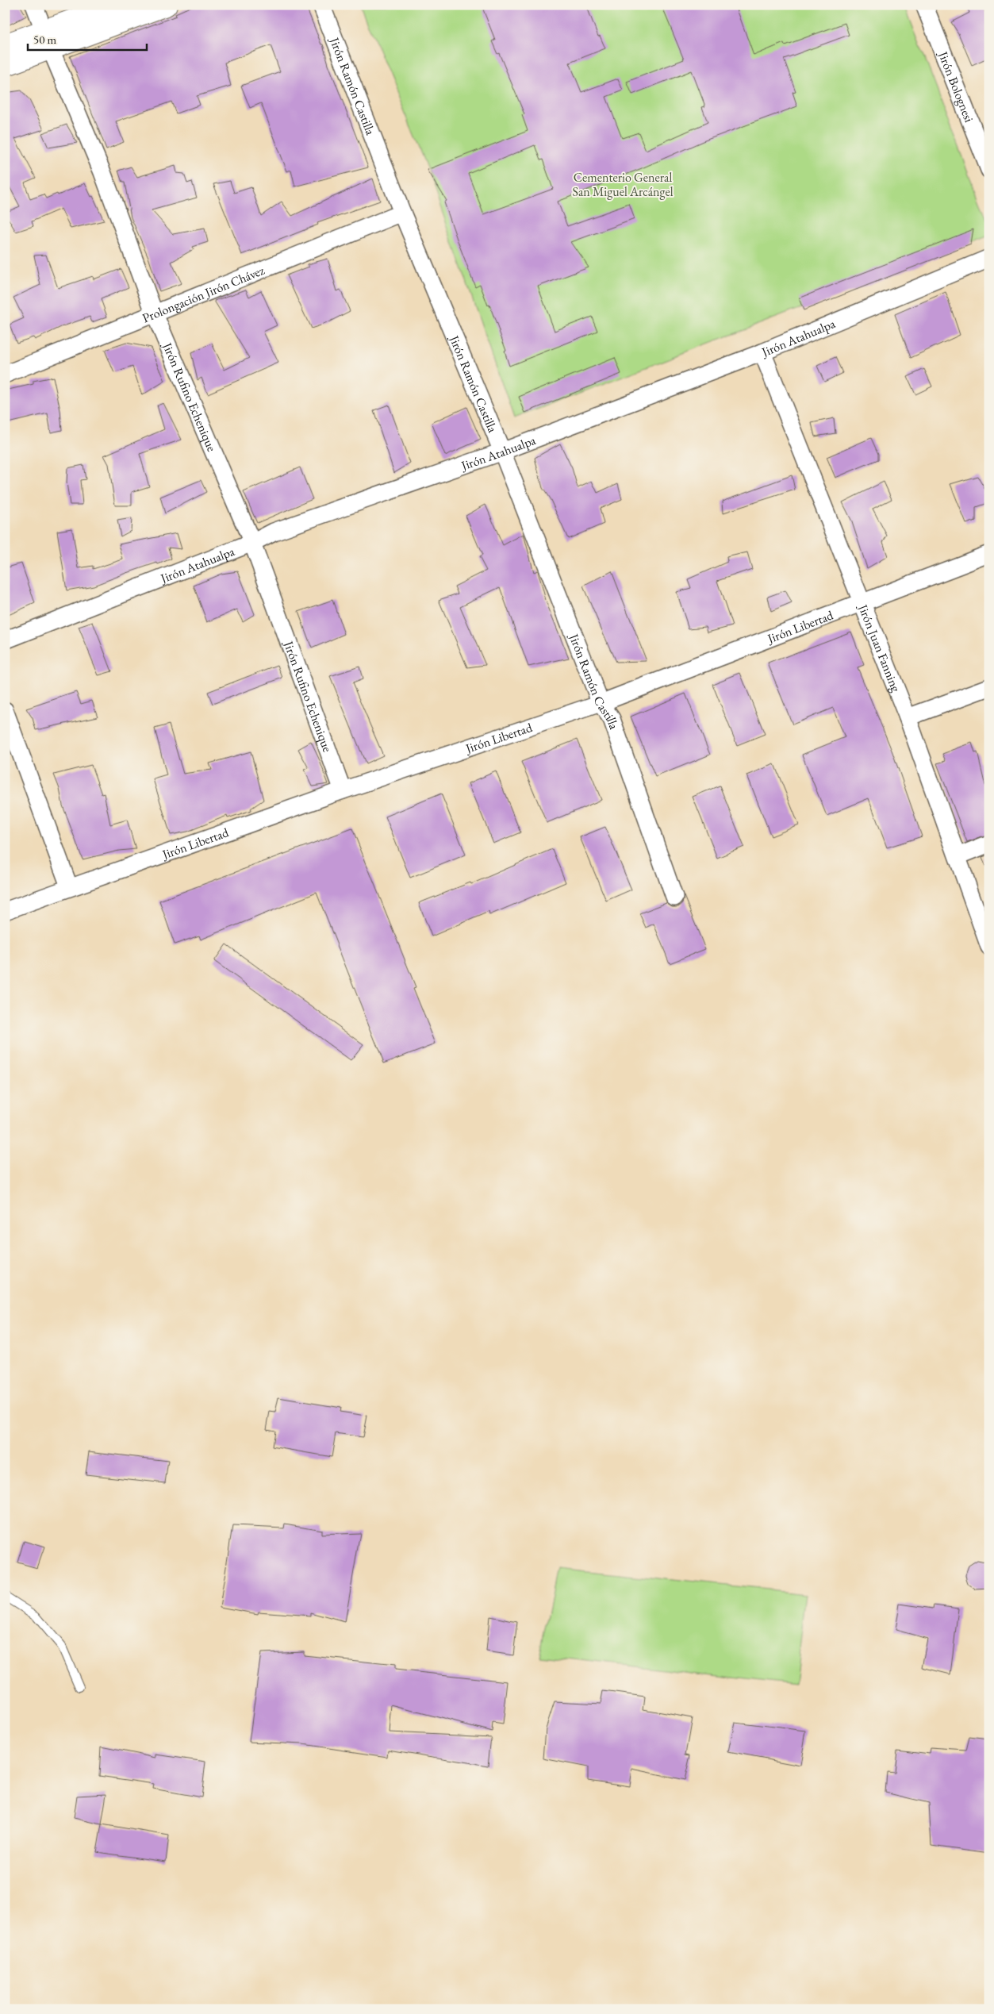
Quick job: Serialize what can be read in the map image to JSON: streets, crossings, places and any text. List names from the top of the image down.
{
  "streets": {
    "street": [
      "Jirón Ramón Castilla",
      "Jirón Bolognesi",
      "Prolongación Jirón Chávez",
      "Jirón Atahualpa",
      "Jirón Rufino Echenique",
      "Jirón Libertad",
      "Jirón Juan Fanning"
    ]
  },
  "crossings": [
    ["Jirón Ramón Castilla", "Prolongación Jirón Chávez"],
    ["Jirón Ramón Castilla", "Jirón Atahualpa"],
    ["Jirón Ramón Castilla", "Jirón Libertad"],
    ["Prolongación Jirón Chávez", "Jirón Rufino Echenique"],
    ["Jirón Atahualpa", "Jirón Rufino Echenique"],
    ["Jirón Atahualpa", "Jirón Juan Fanning"],
    ["Jirón Rufino Echenique", "Jirón Libertad"],
    ["Jirón Libertad", "Jirón Juan Fanning"]
  ],
  "parks": ["Cementerio General San Miguel Arcángel"],
  "scale_bar": "50 m"
}
